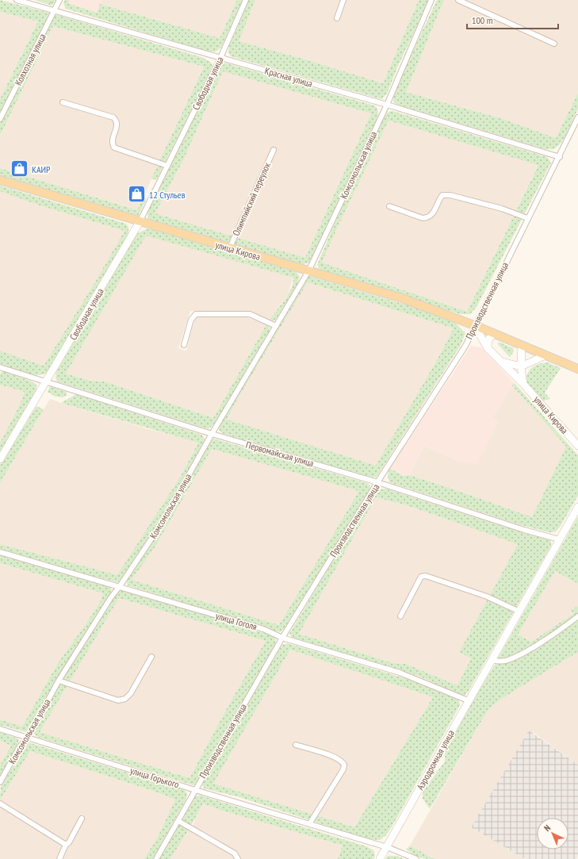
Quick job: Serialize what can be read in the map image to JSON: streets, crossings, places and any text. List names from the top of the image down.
{
  "streets": {
    "main road": ["улица Кирова"],
    "street": [
      "Колхозная улица",
      "Красная улица",
      "Свободная улица",
      "Комсомольская улица",
      "Олимпийский переулок",
      "Производственная улица",
      "Первомайская улица",
      "улица Гоголя",
      "Аэродромная улица",
      "улица Горького"
    ]
  },
  "crossings": [
    ["Колхозная улица", "Красная улица"],
    ["Красная улица", "Свободная улица"],
    ["Красная улица", "Комсомольская улица"],
    ["Красная улица", "Производственная улица"],
    ["Свободная улица", "улица Кирова"],
    ["Свободная улица", "Первомайская улица"],
    ["Комсомольская улица", "улица Кирова"],
    ["Комсомольская улица", "Первомайская улица"],
    ["Комсомольская улица", "улица Гоголя"],
    ["Комсомольская улица", "улица Горького"],
    ["Олимпийский переулок", "улица Кирова"],
    ["улица Кирова", "Производственная улица"],
    ["Производственная улица", "Первомайская улица"],
    ["Производственная улица", "улица Гоголя"],
    ["Производственная улица", "улица Горького"],
    ["Первомайская улица", "Аэродромная улица"],
    ["улица Гоголя", "Аэродромная улица"],
    ["Аэродромная улица", "улица Горького"]
  ],
  "places": {
    "shop": ["КАИР", "12 Стульев"]
  },
  "scale_bar": "100 m",
  "north": "top left"
}
